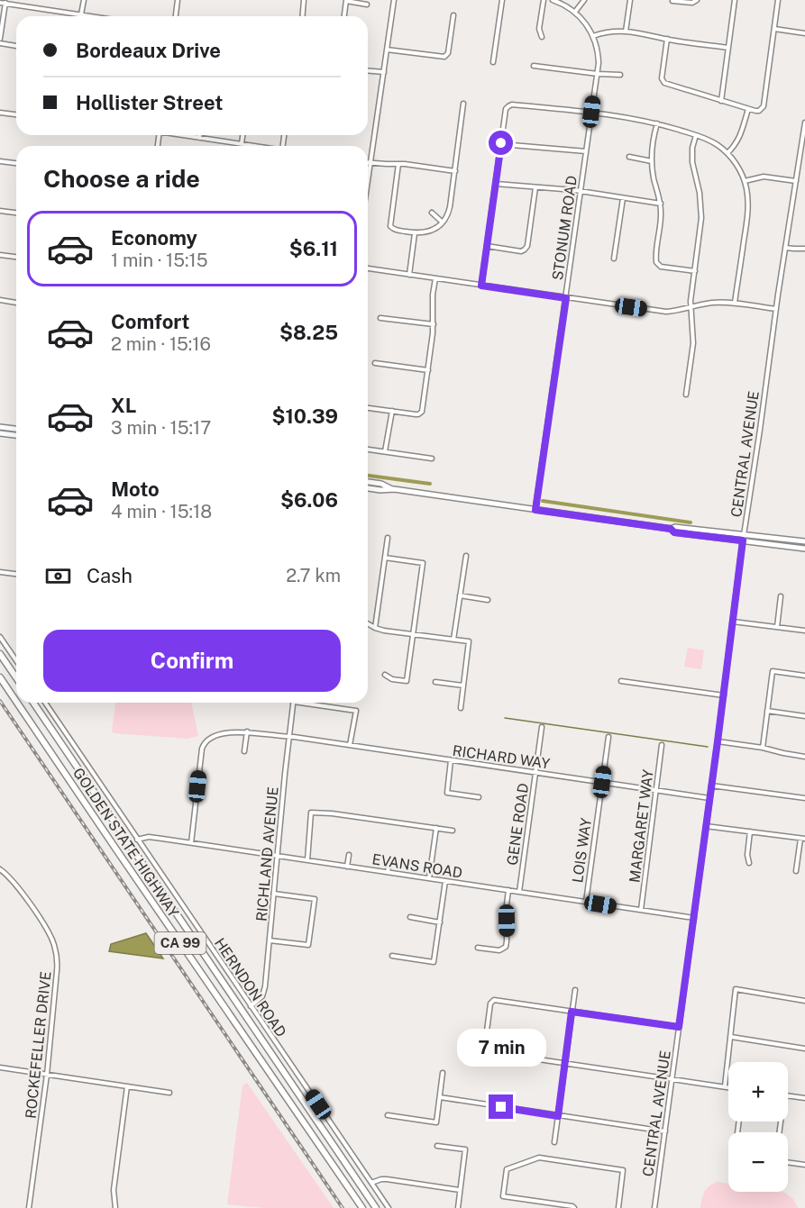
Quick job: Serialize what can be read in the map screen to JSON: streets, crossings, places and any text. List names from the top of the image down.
{
  "streets": {
    "highway": ["GOLDEN STATE HIGHWAY", "CA 99"],
    "street": [
      "STONUM ROAD",
      "CENTRAL AVENUE",
      "RICHARD WAY",
      "GENE ROAD",
      "MARGARET WAY",
      "LOIS WAY",
      "RICHLAND AVENUE",
      "EVANS ROAD",
      "HERNDON ROAD",
      "ROCKEFELLER DRIVE"
    ]
  },
  "crossings": [
    ["CENTRAL AVENUE", "RICHARD WAY"],
    ["CENTRAL AVENUE", "EVANS ROAD"],
    ["RICHARD WAY", "GENE ROAD"],
    ["RICHARD WAY", "MARGARET WAY"],
    ["RICHARD WAY", "LOIS WAY"],
    ["RICHARD WAY", "RICHLAND AVENUE"],
    ["RICHARD WAY", "EVANS ROAD"],
    ["GENE ROAD", "EVANS ROAD"],
    ["MARGARET WAY", "EVANS ROAD"],
    ["LOIS WAY", "EVANS ROAD"],
    ["RICHLAND AVENUE", "EVANS ROAD"],
    ["RICHLAND AVENUE", "HERNDON ROAD"],
    ["EVANS ROAD", "HERNDON ROAD"]
  ],
  "page": {
    "banner": ["Bordeaux Drive", "Hollister Street"],
    "heading": "Choose a ride",
    "list": [
      {
        "name": "Economy",
        "note": "1 min · 15:15",
        "value": "$6.11"
      },
      {
        "name": "Comfort",
        "note": "2 min · 15:16",
        "value": "$8.25"
      },
      {
        "name": "XL",
        "note": "3 min · 15:17",
        "value": "$10.39"
      },
      {
        "name": "Moto",
        "note": "4 min · 15:18",
        "value": "$6.06"
      }
    ],
    "pay": ["Cash", "2.7 km"],
    "buttons": "Confirm",
    "bubble": "7 min",
    "map_buttons": ["+", "−"]
  }
}
